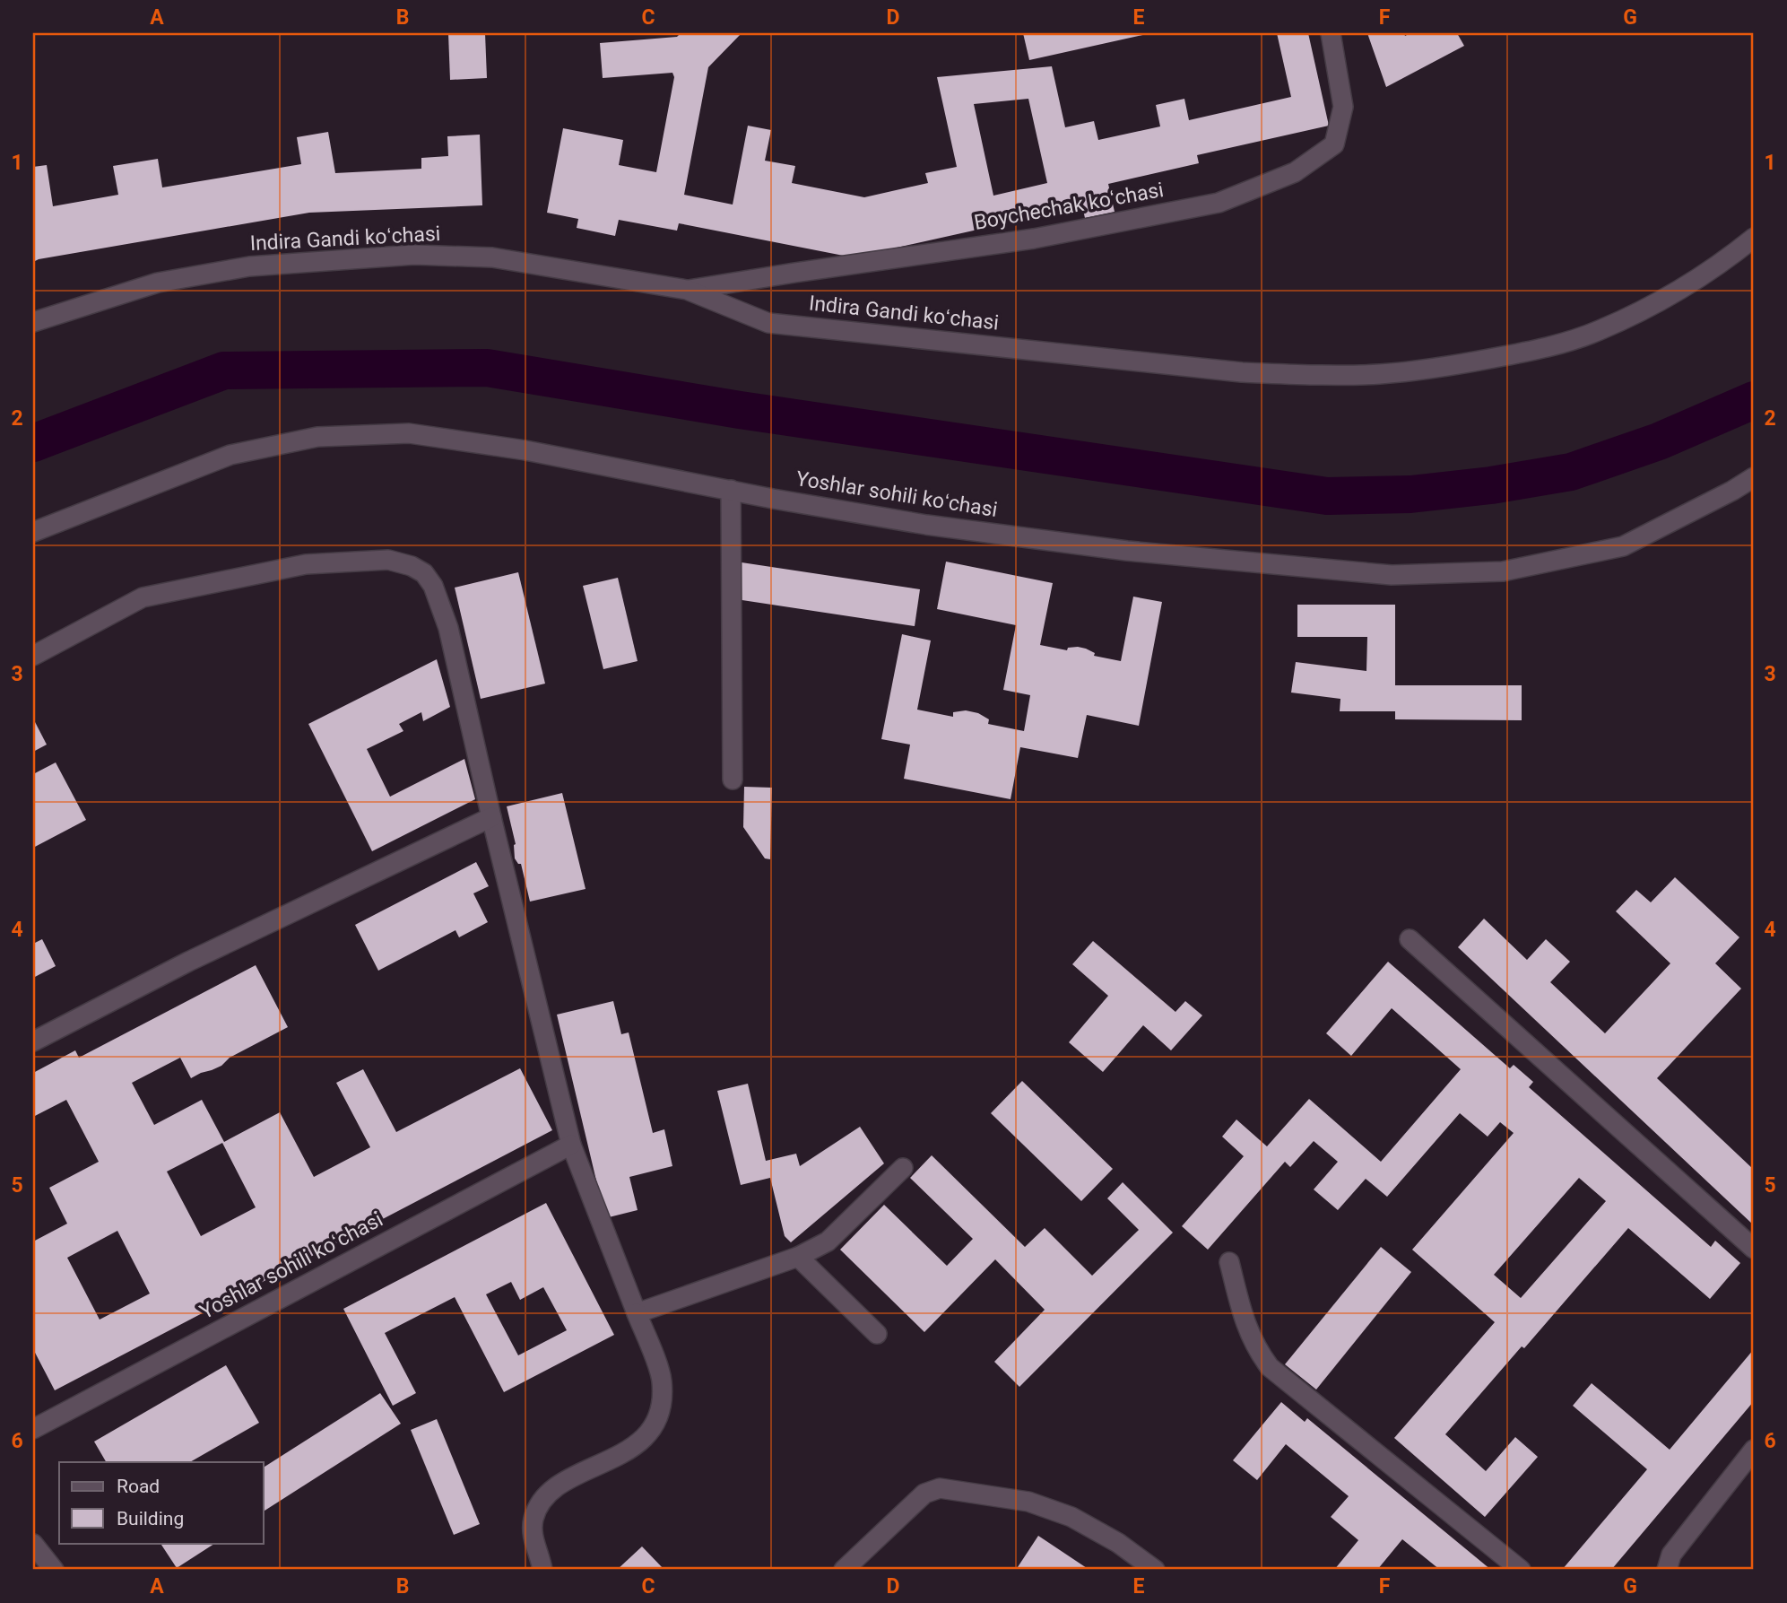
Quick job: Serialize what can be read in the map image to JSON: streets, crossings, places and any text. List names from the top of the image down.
{
  "streets": {
    "street": ["Boychechak koʻchasi", "Indira Gandi koʻchasi", "Yoshlar sohili koʻchasi"]
  },
  "crossings": [
    ["Boychechak koʻchasi", "Indira Gandi koʻchasi"]
  ],
  "legend": ["Road", "Building"],
  "grid": {
    "columns": [
      "A",
      "B",
      "C",
      "D",
      "E",
      "F",
      "G"
    ],
    "rows": [
      "1",
      "2",
      "3",
      "4",
      "5",
      "6"
    ]
  }
}
